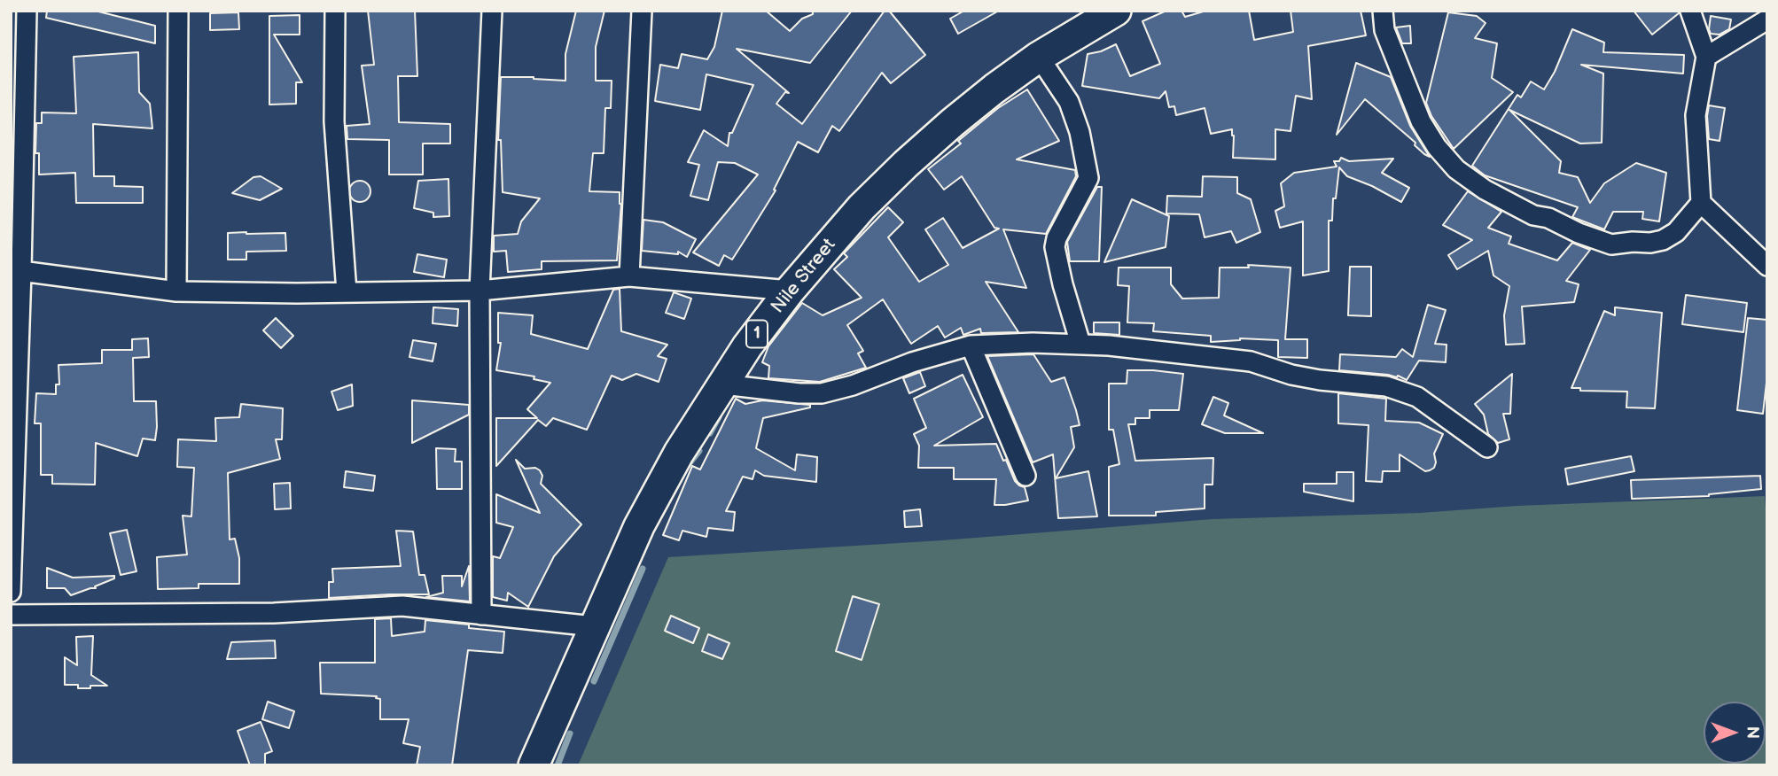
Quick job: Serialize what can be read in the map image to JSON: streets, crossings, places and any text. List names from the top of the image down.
{
  "streets": {
    "main road": ["Nile Street", "1"]
  },
  "north": "right"
}
